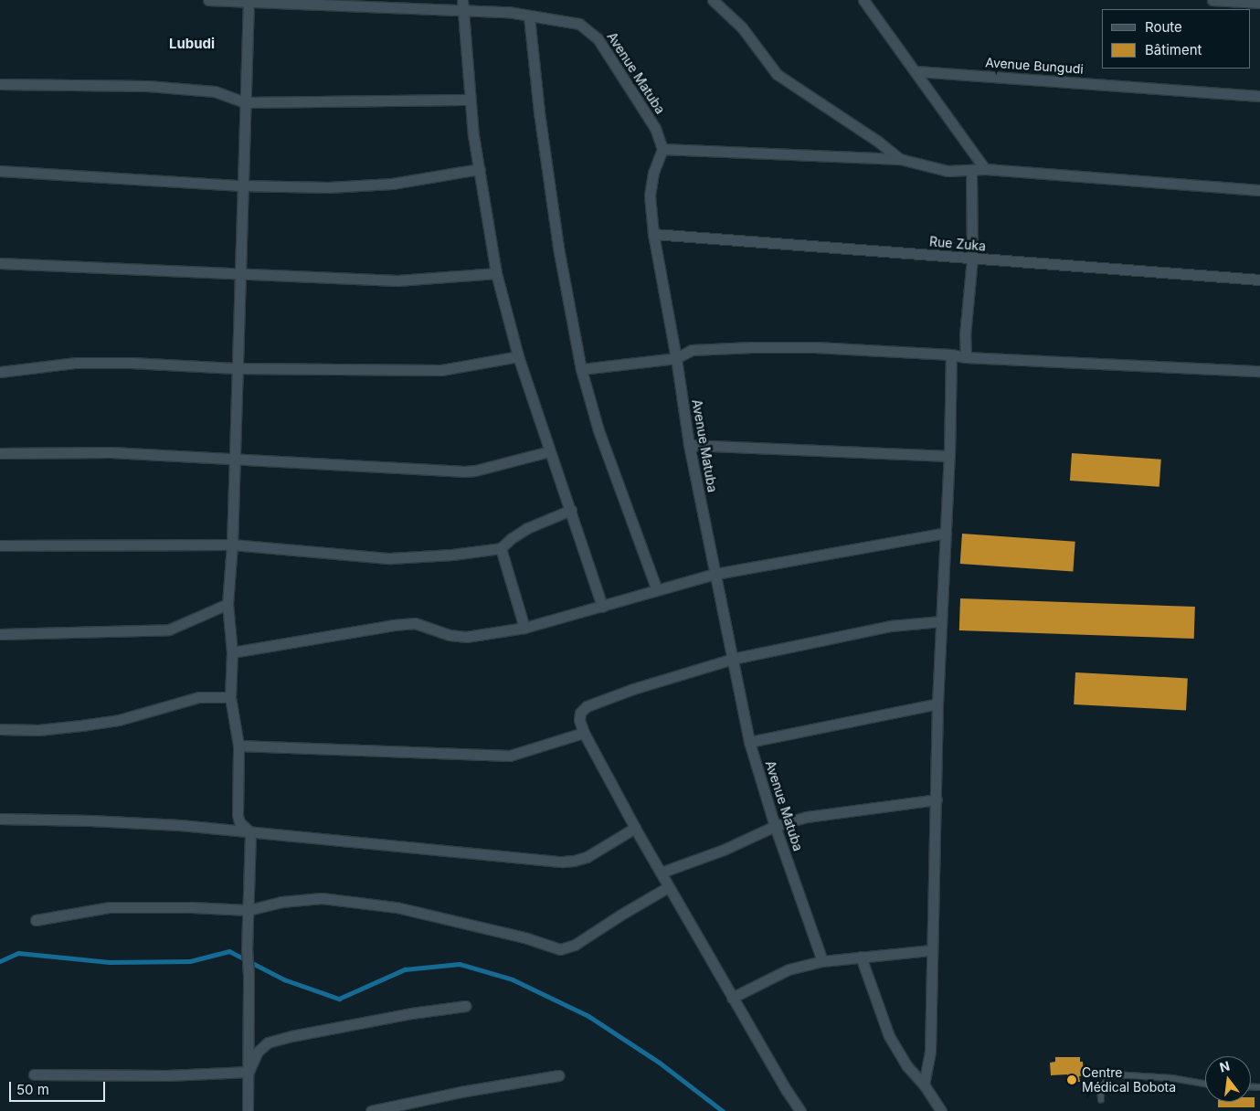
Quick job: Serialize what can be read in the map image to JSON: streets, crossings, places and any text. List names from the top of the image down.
{
  "streets": {
    "street": ["Avenue Bungudi", "Avenue Matuba", "Rue Zuka"]
  },
  "crossings": [
    ["Avenue Matuba", "Rue Zuka"]
  ],
  "districts": ["Lubudi"],
  "places": ["Centre Médical Bobota"],
  "legend": ["Route", "Bâtiment"],
  "scale_bar": "50 m",
  "north": "top"
}
